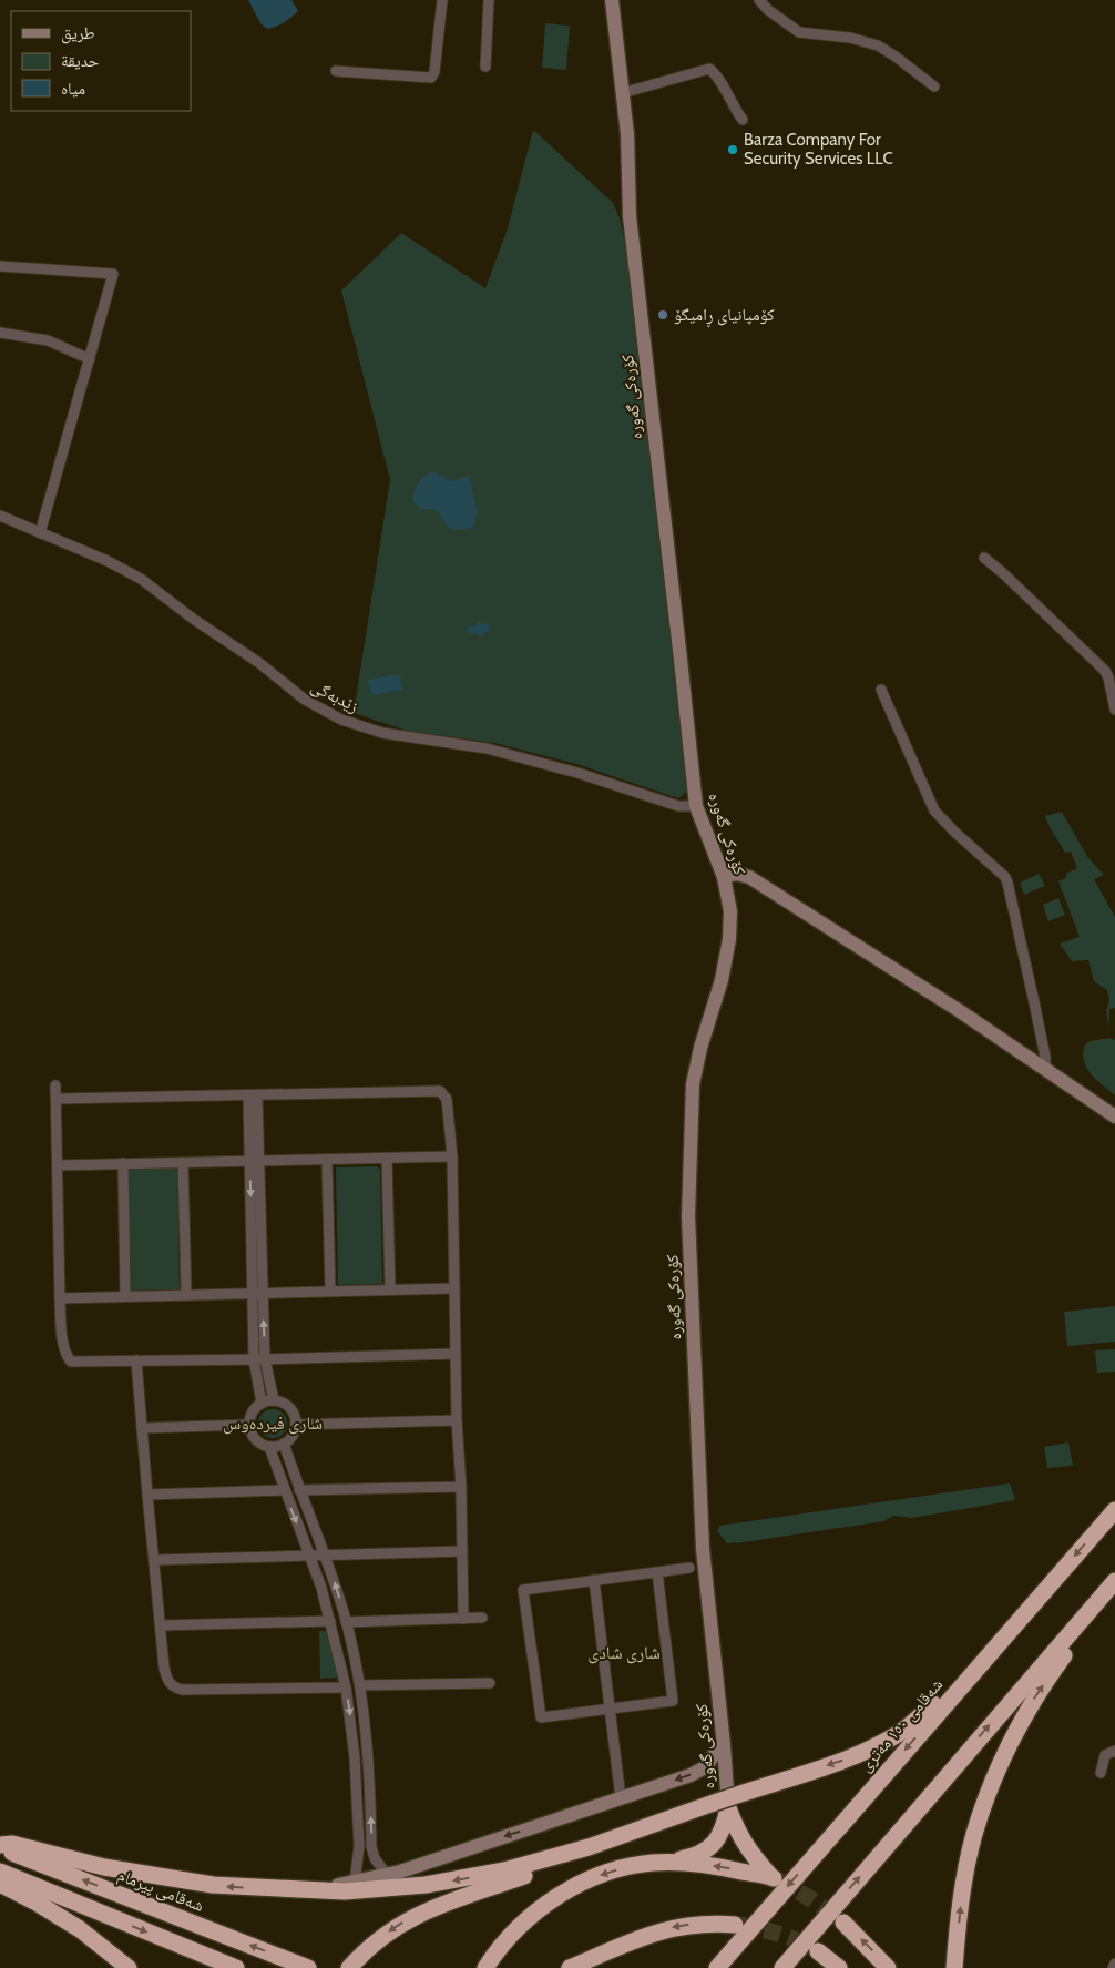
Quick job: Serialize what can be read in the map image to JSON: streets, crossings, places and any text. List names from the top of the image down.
{
  "streets": {
    "highway": ["شەقامی ١٥٠ مەتری", "شەقامی پیرمام"],
    "street": ["کۆرەکی گەورە", "زێدبەگی"]
  },
  "crossings": [
    ["کۆرەکی گەورە", "زێدبەگی"]
  ],
  "districts": ["شاری فیردەوس", "شاری شادی"],
  "places": ["Barza Company For Security Services LLC", "کۆمپانیای ڕامیگۆ"],
  "legend": ["طريق", "حديقة", "مياه"]
}
